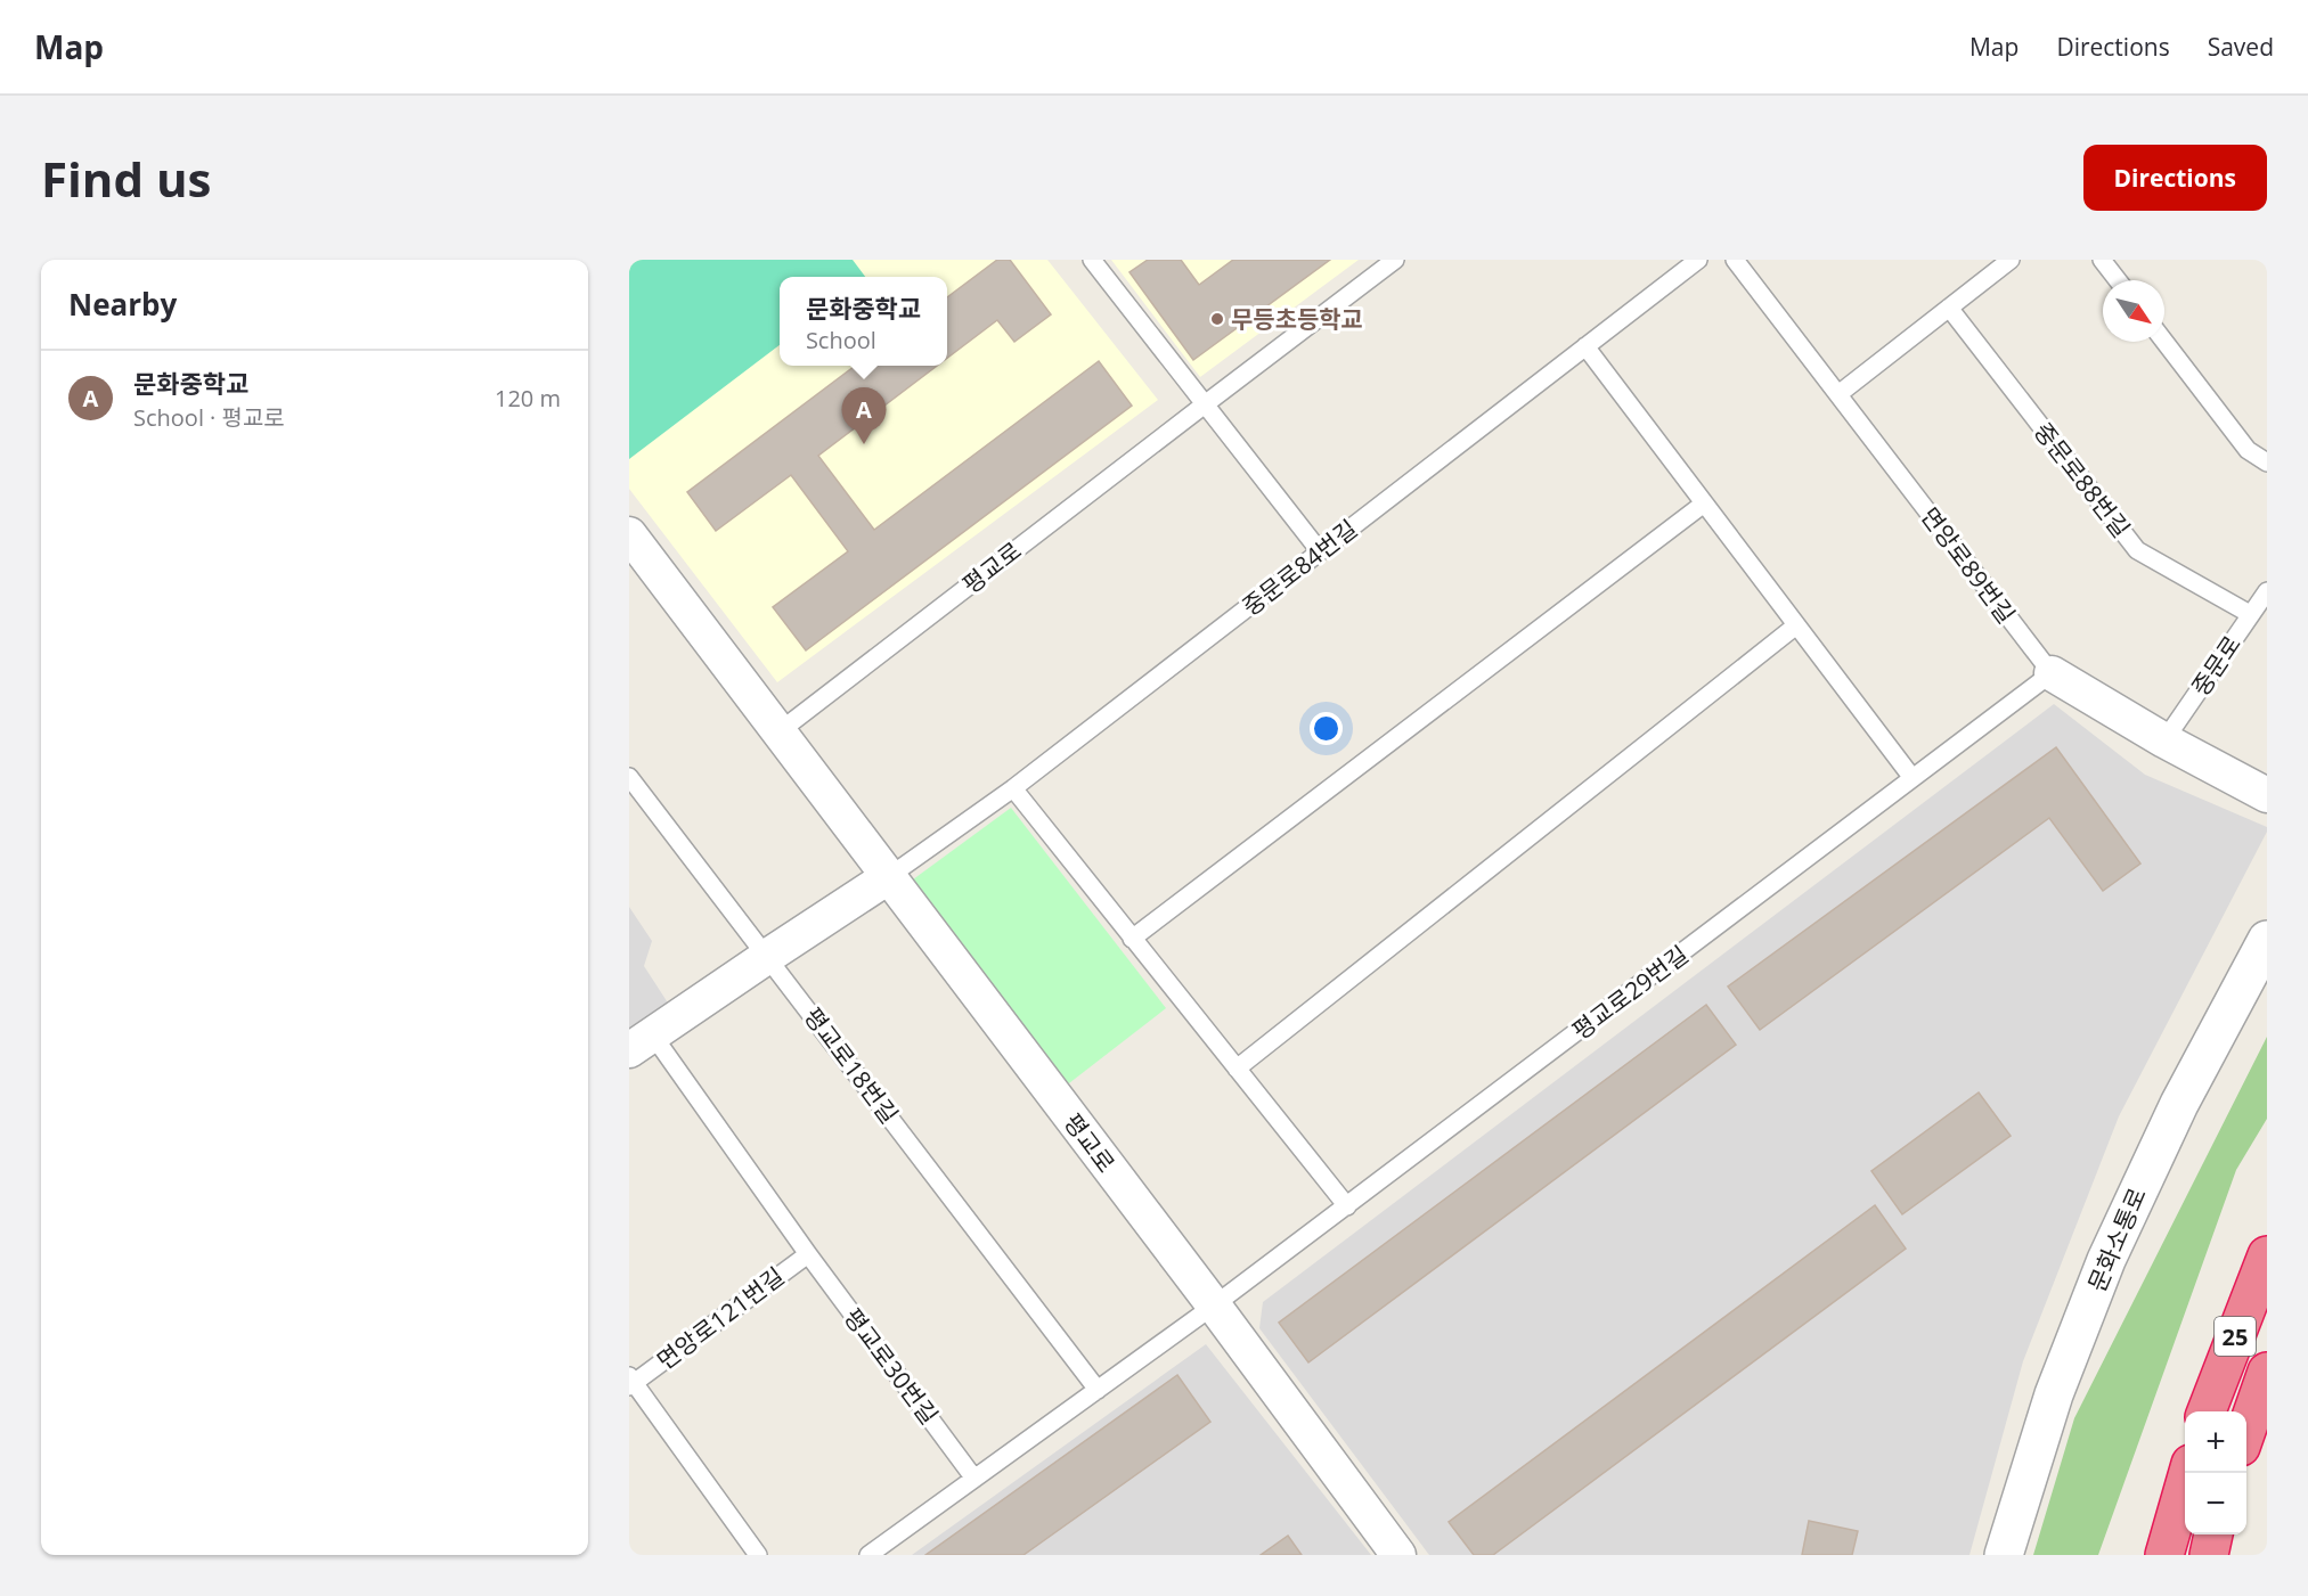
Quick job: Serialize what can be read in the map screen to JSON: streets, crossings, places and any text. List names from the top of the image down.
{
  "streets": {
    "highway": ["25"],
    "street": ["면앙로89번길", "평교로", "문화소통로"],
    "lane": [
      "중문로88번길",
      "중문로84번길",
      "중문로",
      "평교로29번길",
      "평교로18번길",
      "면앙로121번길",
      "평교로30번길"
    ]
  },
  "crossings": [
    ["중문로88번길", "중문로"],
    ["면앙로89번길", "중문로"],
    ["면앙로89번길", "평교로29번길"],
    ["평교로", "중문로84번길"],
    ["평교로", "평교로29번길"],
    ["면앙로121번길", "평교로30번길"]
  ],
  "places": ["무등초등학교"],
  "north": "bottom right",
  "page": {
    "header": "Map",
    "nav": ["Map", "Directions", "Saved"],
    "buttons": "Directions",
    "title": "Find us",
    "heading": "Nearby",
    "popup": ["문화중학교", "School"],
    "list": [
      {
        "mark": "A",
        "name": "문화중학교",
        "note": "School · 평교로",
        "value": "120 m"
      }
    ],
    "pins": "A",
    "map_buttons": ["+", "−"]
  }
}
